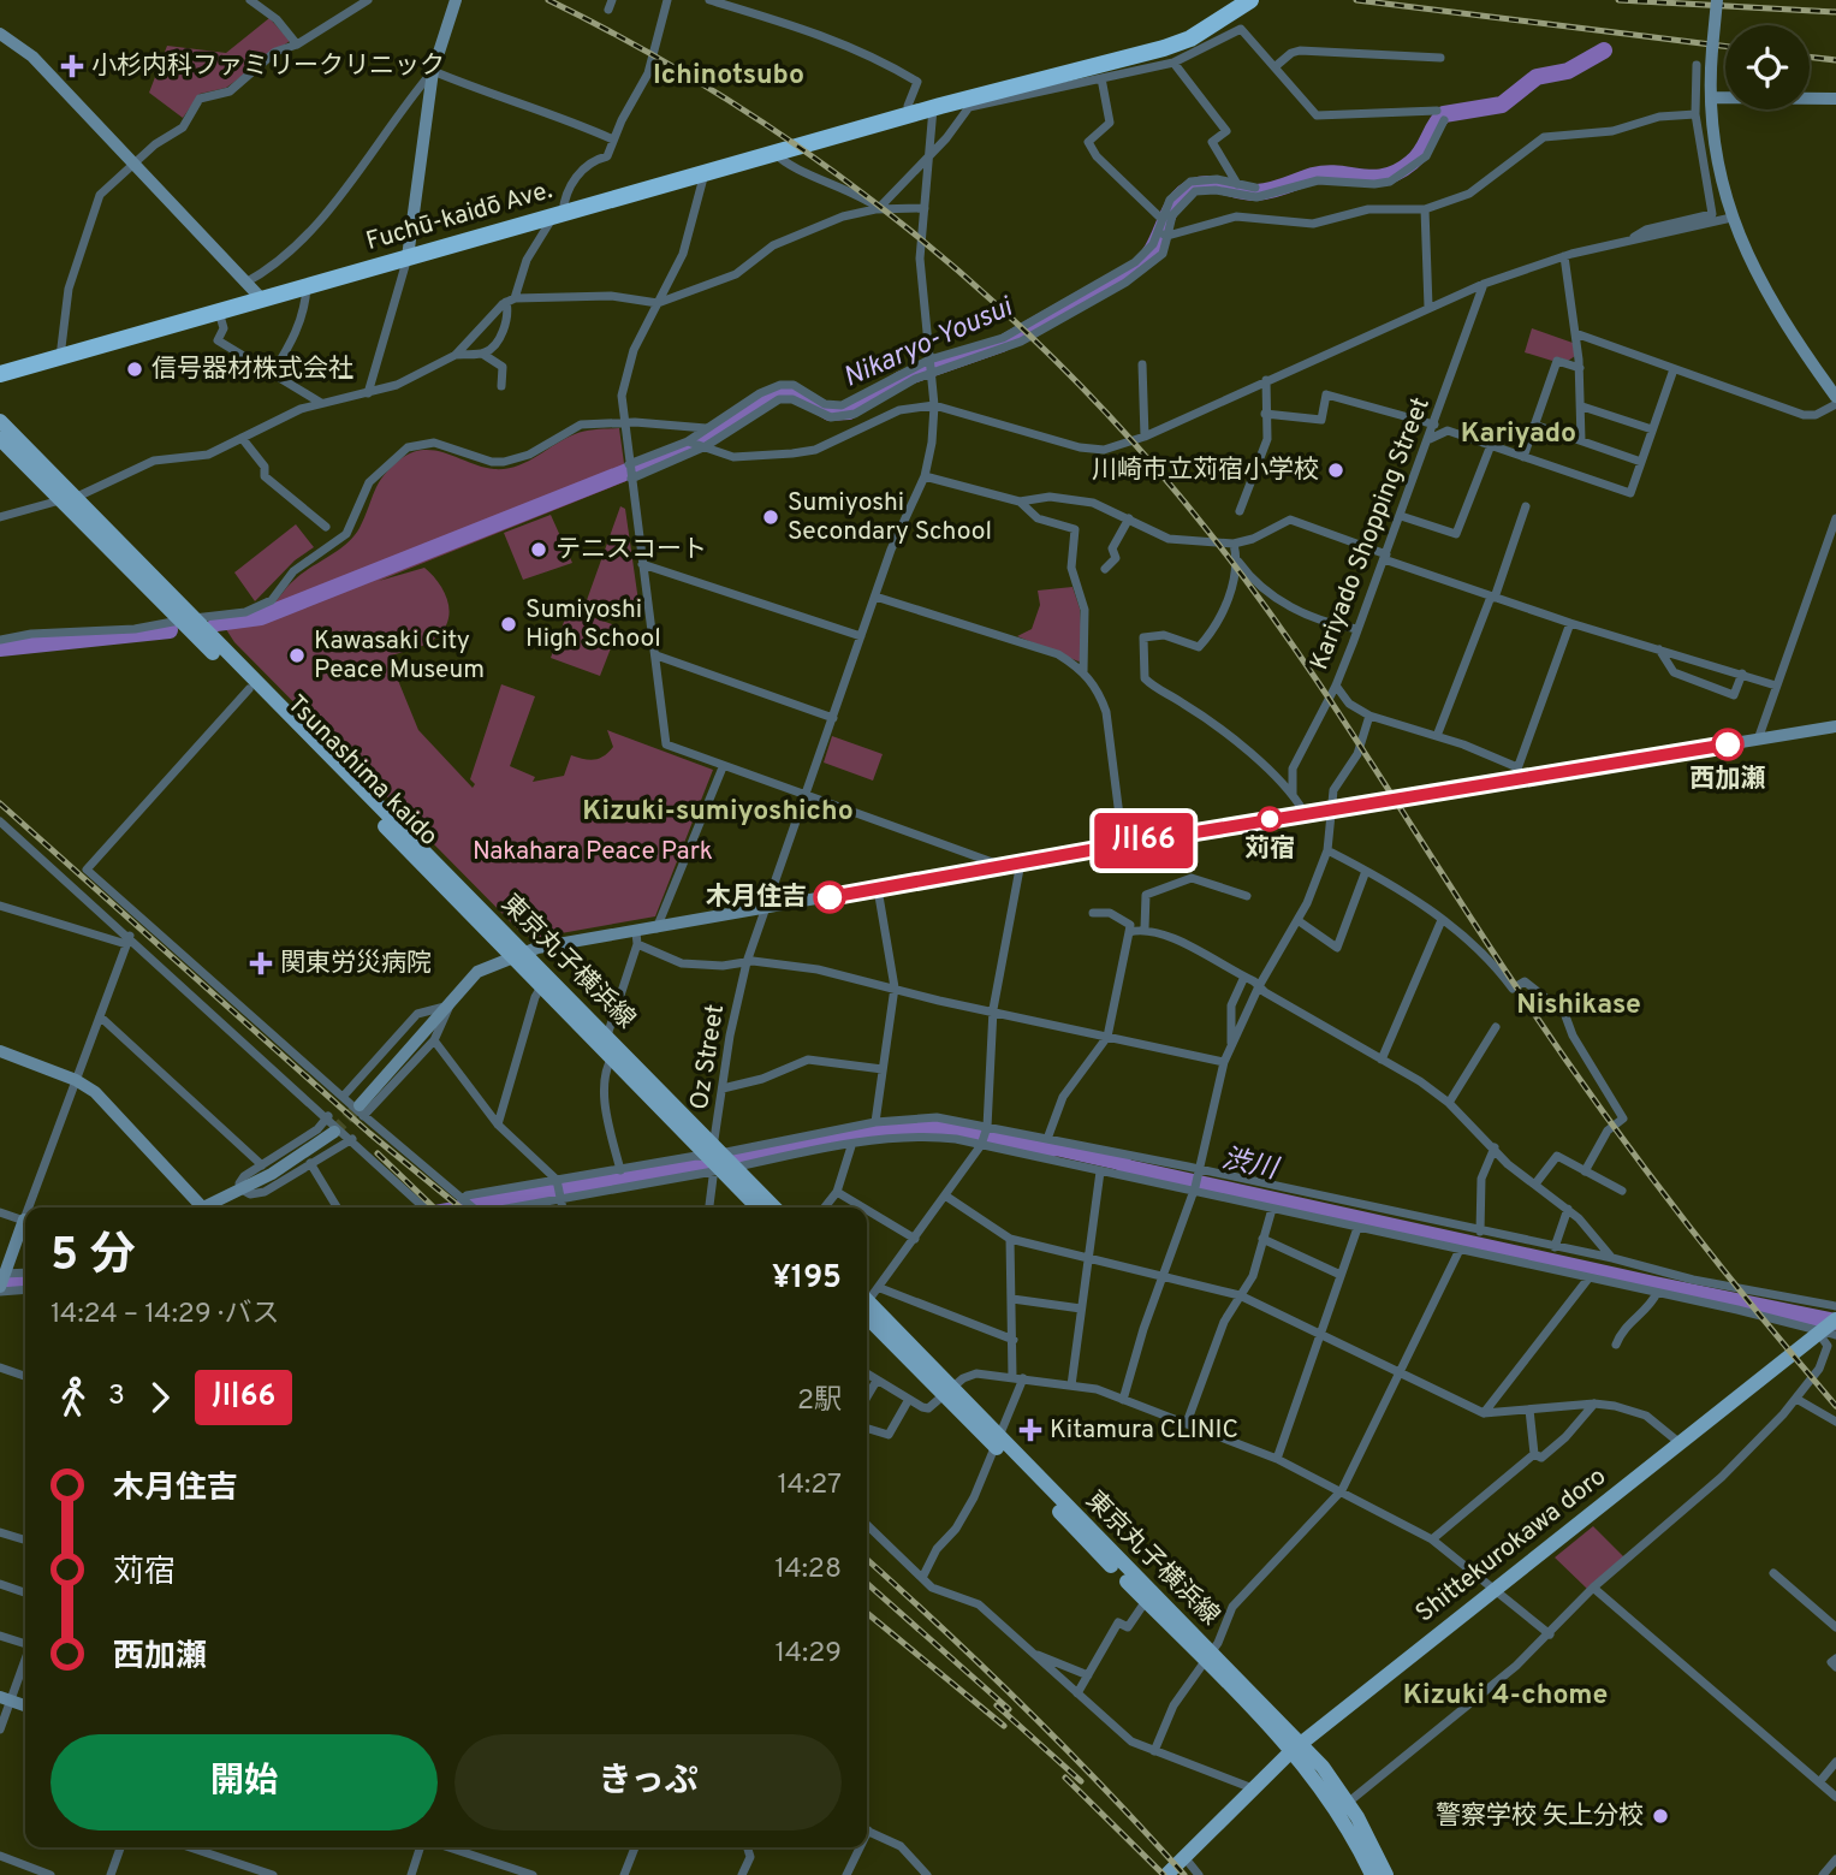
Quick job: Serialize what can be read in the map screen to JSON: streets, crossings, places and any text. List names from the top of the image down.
{
  "streets": {
    "highway": ["Fuchū-kaidō Ave."],
    "main road": ["Tsunashima kaido", "東京丸子横浜線", "Shittekurokawa doro"],
    "street": ["Kariyado Shopping Street", "Oz Street"]
  },
  "crossings": [
    ["Fuchū-kaidō Ave.", "Oz Street"],
    ["Tsunashima kaido", "東京丸子横浜線"],
    ["東京丸子横浜線", "Oz Street"],
    ["東京丸子横浜線", "Shittekurokawa doro"]
  ],
  "districts": [
    "Ichinotsubo",
    "Kariyado",
    "Kizuki-sumiyoshicho",
    "Nishikase",
    "Kizuki 4-chome"
  ],
  "water": ["Nikaryo-Yousui", "渋川"],
  "parks": ["Nakahara Peace Park"],
  "places": {
    "health": ["小杉内科ファミリークリニック", "関東労災病院", "Kitamura CLINIC"],
    "other": [
      "信号器材株式会社",
      "川崎市立苅宿小学校",
      "Sumiyoshi Secondary School",
      "テニスコート",
      "Sumiyoshi High School",
      "Kawasaki City Peace Museum",
      "西加瀬",
      "苅宿",
      "木月住吉",
      "警察学校 矢上分校"
    ]
  },
  "lines": ["bus line 川66"],
  "page": {
    "on_map": "川66",
    "heading": ["5 分", "14:24 – 14:29 · バス", "¥195"],
    "legs": ["3", "川66", "2駅"],
    "list": [
      {
        "name": "木月住吉",
        "value": "14:27"
      },
      {
        "name": "苅宿",
        "value": "14:28"
      },
      {
        "name": "西加瀬",
        "value": "14:29"
      }
    ],
    "buttons": ["開始", "きっぷ"]
  }
}
